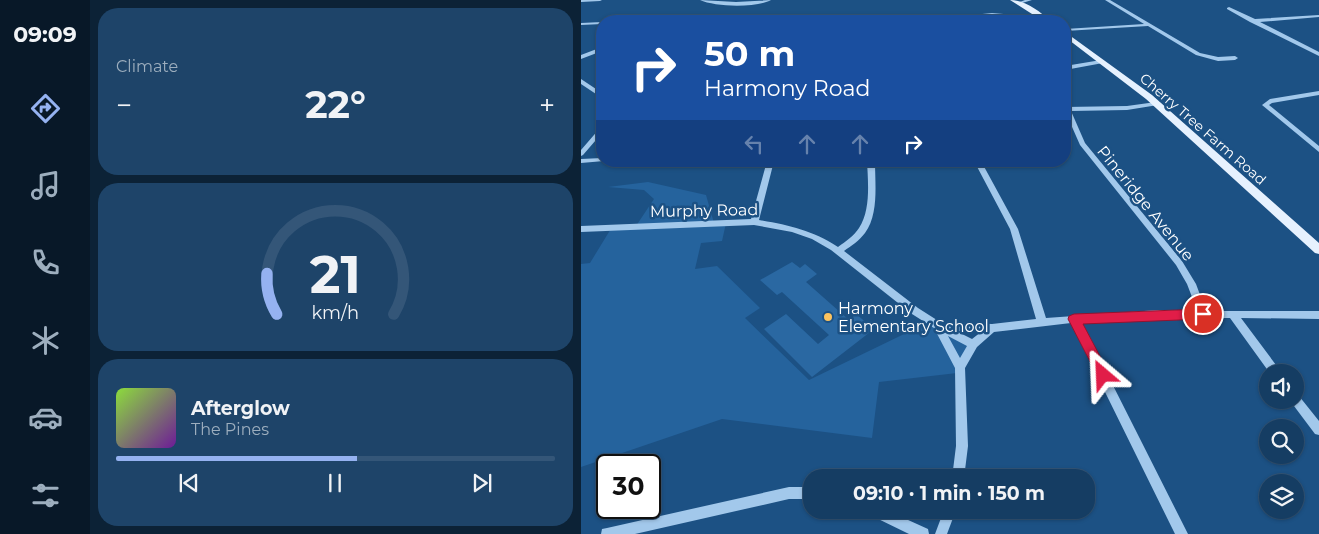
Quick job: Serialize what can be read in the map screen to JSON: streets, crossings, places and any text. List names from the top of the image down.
{
  "streets": {
    "main road": ["Cherry Tree Farm Road"],
    "street": ["Pineridge Avenue", "Murphy Road"]
  },
  "places": ["Harmony Elementary School"],
  "page": {
    "tabs": "09:09",
    "tile": "Climate",
    "turn": ["50 m", "Harmony Road"],
    "heat": ["−", "22°", "+"],
    "song": ["Afterglow", "The Pines"],
    "limit": "30",
    "trip": "09:10 · 1 min · 150 m",
    "gauge": ["21", "km/h"]
  }
}
